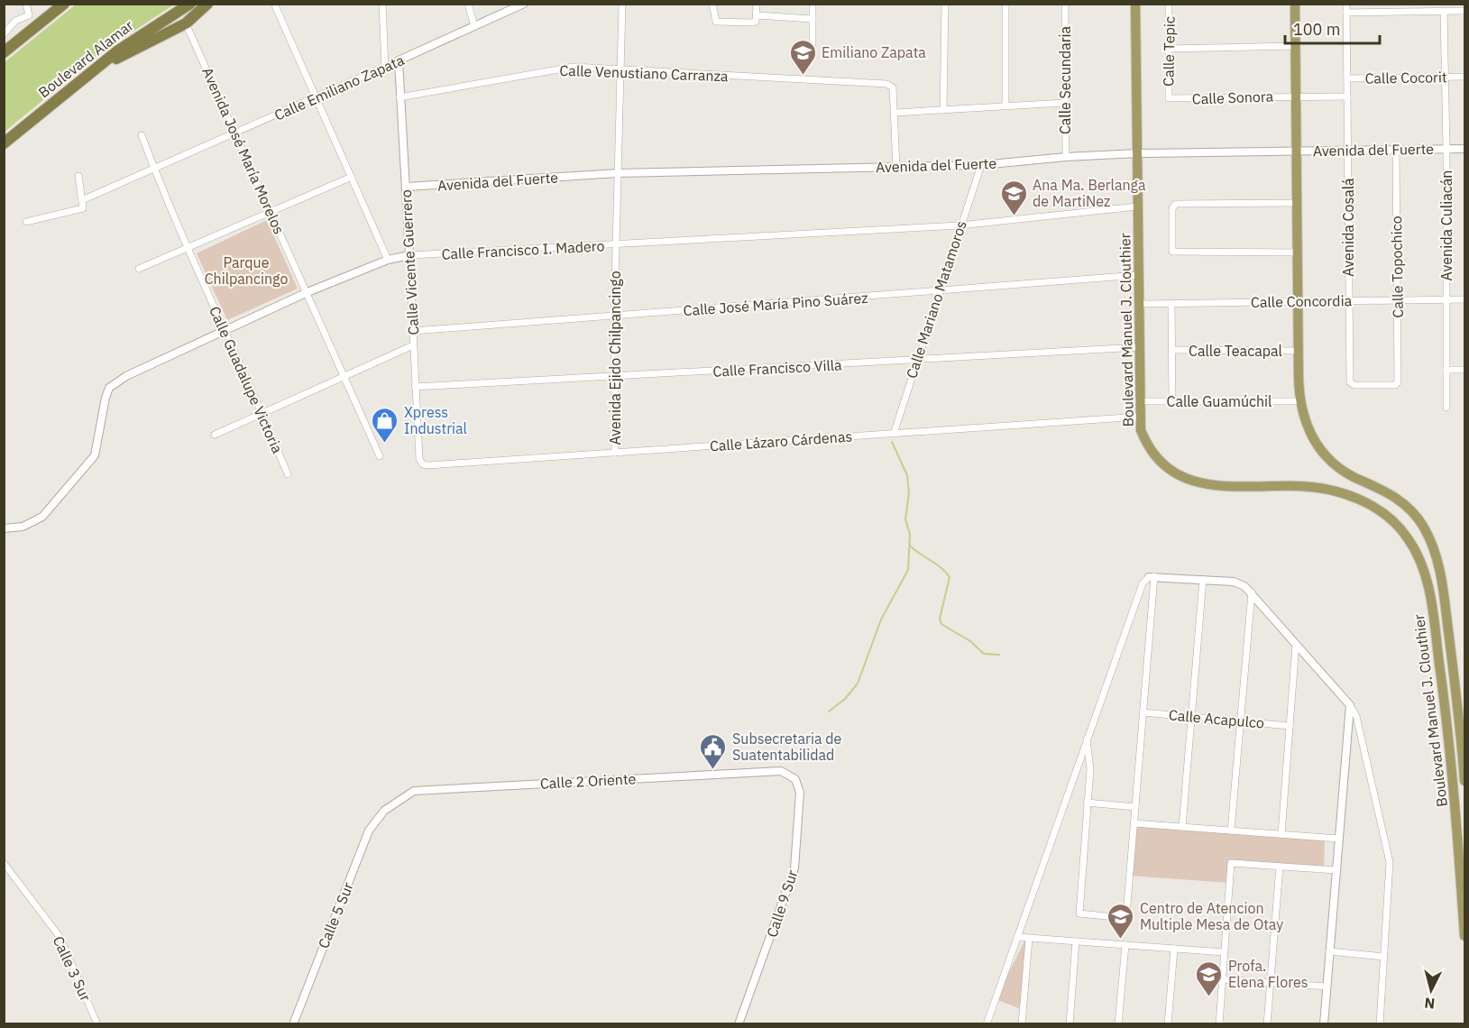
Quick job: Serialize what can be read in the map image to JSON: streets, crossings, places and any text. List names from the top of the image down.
{
  "streets": {
    "highway": ["Boulevard Alamar"],
    "main road": ["Boulevard Manuel J. Clouthier"],
    "street": [
      "Calle Tepic",
      "Calle Venustiano Carranza",
      "Calle Cocorit",
      "Calle Secundaria",
      "Calle Emiliano Zapata",
      "Calle Sonora",
      "Avenida del Fuerte",
      "Avenida José María Morelos",
      "Avenida Culiacán",
      "Avenida Cosalá",
      "Calle Francisco I. Madero",
      "Calle Vicente Guerrero",
      "Calle Topochico",
      "Calle Mariano Matamoros",
      "Calle Concordia",
      "Calle José María Pino Suárez",
      "Calle Teacapal",
      "Avenida Ejido Chilpancingo",
      "Calle Francisco Villa",
      "Calle Guadalupe Victoria",
      "Calle Guamúchil",
      "Calle Lázaro Cárdenas",
      "Calle Acapulco",
      "Calle 2 Oriente",
      "Calle 9 Sur",
      "Calle 5 Sur",
      "Calle 3 Sur"
    ]
  },
  "crossings": [
    ["Calle Tepic", "Calle Sonora"],
    ["Calle Venustiano Carranza", "Calle Vicente Guerrero"],
    ["Calle Venustiano Carranza", "Avenida Ejido Chilpancingo"],
    ["Calle Cocorit", "Avenida Culiacán"],
    ["Calle Cocorit", "Avenida Cosalá"],
    ["Calle Secundaria", "Avenida del Fuerte"],
    ["Calle Emiliano Zapata", "Avenida José María Morelos"],
    ["Calle Emiliano Zapata", "Calle Vicente Guerrero"],
    ["Calle Emiliano Zapata", "Calle Guadalupe Victoria"],
    ["Calle Sonora", "Avenida Cosalá"],
    ["Calle Sonora", "Boulevard Manuel J. Clouthier"],
    ["Avenida del Fuerte", "Avenida Culiacán"],
    ["Avenida del Fuerte", "Avenida Cosalá"],
    ["Avenida del Fuerte", "Calle Vicente Guerrero"],
    ["Avenida del Fuerte", "Calle Topochico"],
    ["Avenida del Fuerte", "Calle Mariano Matamoros"],
    ["Avenida del Fuerte", "Boulevard Manuel J. Clouthier"],
    ["Avenida del Fuerte", "Avenida Ejido Chilpancingo"],
    ["Avenida José María Morelos", "Calle Francisco I. Madero"],
    ["Avenida Culiacán", "Calle Concordia"],
    ["Avenida Cosalá", "Calle Topochico"],
    ["Avenida Cosalá", "Calle Concordia"],
    ["Calle Francisco I. Madero", "Calle Vicente Guerrero"],
    ["Calle Francisco I. Madero", "Calle Mariano Matamoros"],
    ["Calle Francisco I. Madero", "Boulevard Manuel J. Clouthier"],
    ["Calle Francisco I. Madero", "Avenida Ejido Chilpancingo"],
    ["Calle Francisco I. Madero", "Calle Guadalupe Victoria"],
    ["Calle Vicente Guerrero", "Calle José María Pino Suárez"],
    ["Calle Vicente Guerrero", "Calle Francisco Villa"],
    ["Calle Vicente Guerrero", "Calle Lázaro Cárdenas"],
    ["Calle Topochico", "Calle Concordia"],
    ["Calle Mariano Matamoros", "Calle José María Pino Suárez"],
    ["Calle Mariano Matamoros", "Calle Francisco Villa"],
    ["Calle Mariano Matamoros", "Calle Lázaro Cárdenas"],
    ["Calle Concordia", "Boulevard Manuel J. Clouthier"],
    ["Calle José María Pino Suárez", "Boulevard Manuel J. Clouthier"],
    ["Calle José María Pino Suárez", "Avenida Ejido Chilpancingo"],
    ["Boulevard Manuel J. Clouthier", "Calle Teacapal"],
    ["Boulevard Manuel J. Clouthier", "Calle Francisco Villa"],
    ["Boulevard Manuel J. Clouthier", "Calle Guamúchil"],
    ["Boulevard Manuel J. Clouthier", "Calle Lázaro Cárdenas"],
    ["Avenida Ejido Chilpancingo", "Calle Francisco Villa"],
    ["Avenida Ejido Chilpancingo", "Calle Lázaro Cárdenas"],
    ["Calle 2 Oriente", "Calle 9 Sur"],
    ["Calle 2 Oriente", "Calle 5 Sur"]
  ],
  "parks": ["Parque Chilpancingo"],
  "places": {
    "school or university": [
      "Emiliano Zapata",
      "Ana Ma. Berlanga de MartiNez",
      "Centro de Atencion Multiple Mesa de Otay",
      "Profa. Elena Flores"
    ],
    "shop": ["Xpress Industrial"],
    "public building": ["Subsecretaria de Suatentabilidad"]
  },
  "scale_bar": "100 m",
  "north": "bottom"
}
